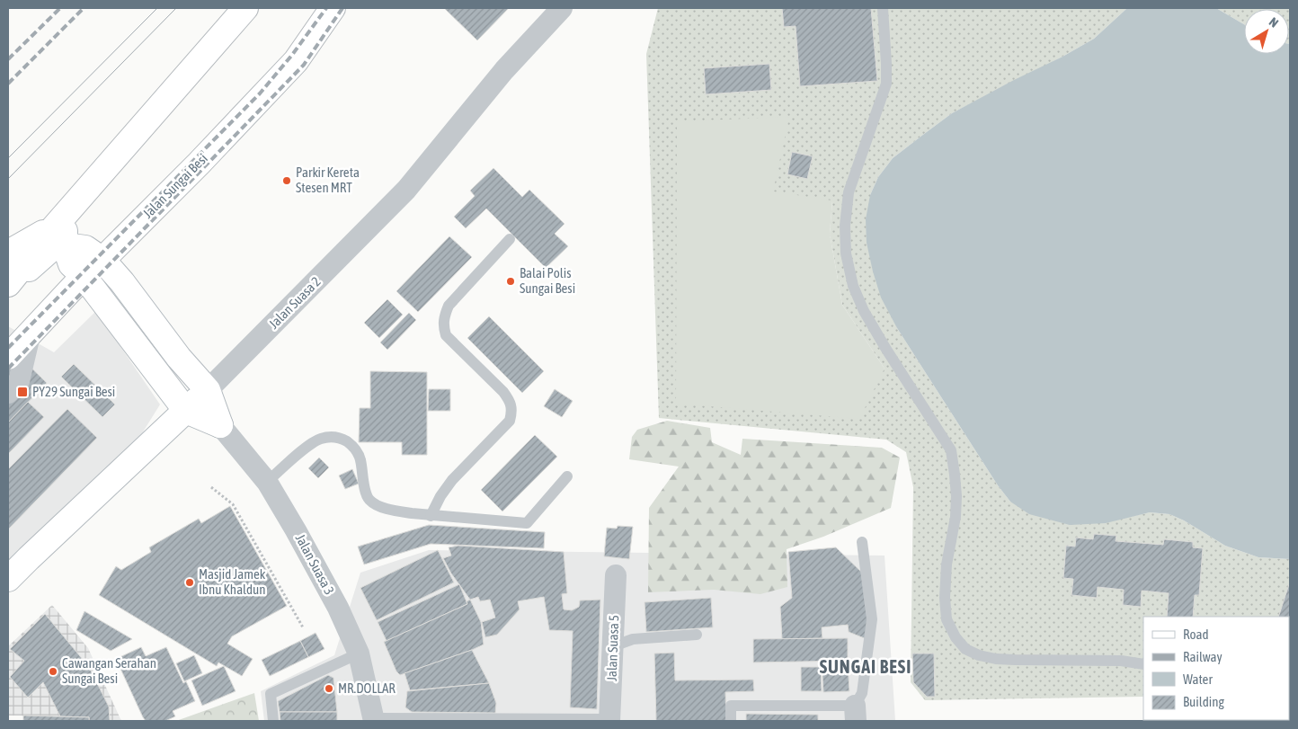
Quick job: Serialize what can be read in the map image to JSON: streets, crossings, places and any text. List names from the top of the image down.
{
  "streets": {
    "main road": ["Jalan Sungai Besi", "Jalan Suasa 2", "Jalan Suasa 3"],
    "street": ["Jalan Suasa 5"]
  },
  "crossings": [
    ["Jalan Sungai Besi", "Jalan Suasa 3"],
    ["Jalan Suasa 2", "Jalan Suasa 3"]
  ],
  "districts": ["SUNGAI BESI"],
  "places": {
    "other": [
      "Parkir Kereta Stesen MRT",
      "Balai Polis Sungai Besi",
      "Masjid Jamek Ibnu Khaldun",
      "Cawangan Serahan Sungai Besi",
      "MR.DOLLAR"
    ],
    "transit": ["PY29 Sungai Besi"]
  },
  "legend": [
    "Road",
    "Railway",
    "Water",
    "Building"
  ],
  "north": "top right"
}
